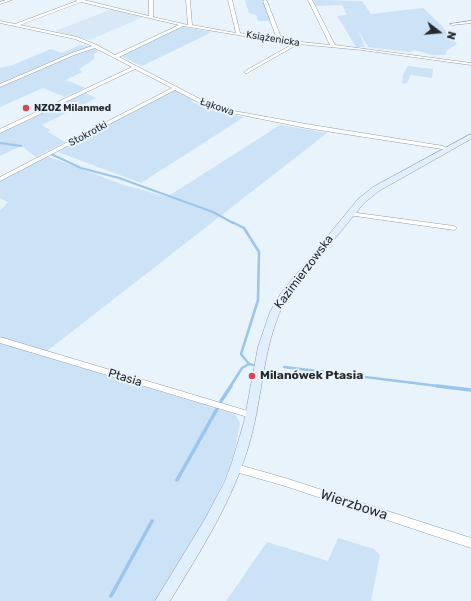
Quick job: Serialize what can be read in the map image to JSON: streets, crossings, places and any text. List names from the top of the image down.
{
  "streets": {
    "street": [
      "Książenicka",
      "Łąkowa",
      "Stokrotki",
      "Kazimierzowska",
      "Ptasia",
      "Wierzbowa"
    ]
  },
  "crossings": [
    ["Łąkowa", "Stokrotki"],
    ["Łąkowa", "Kazimierzowska"],
    ["Kazimierzowska", "Ptasia"],
    ["Kazimierzowska", "Wierzbowa"]
  ],
  "places": ["NZOZ Milanmed", "Milanówek Ptasia"],
  "north": "right"
}
